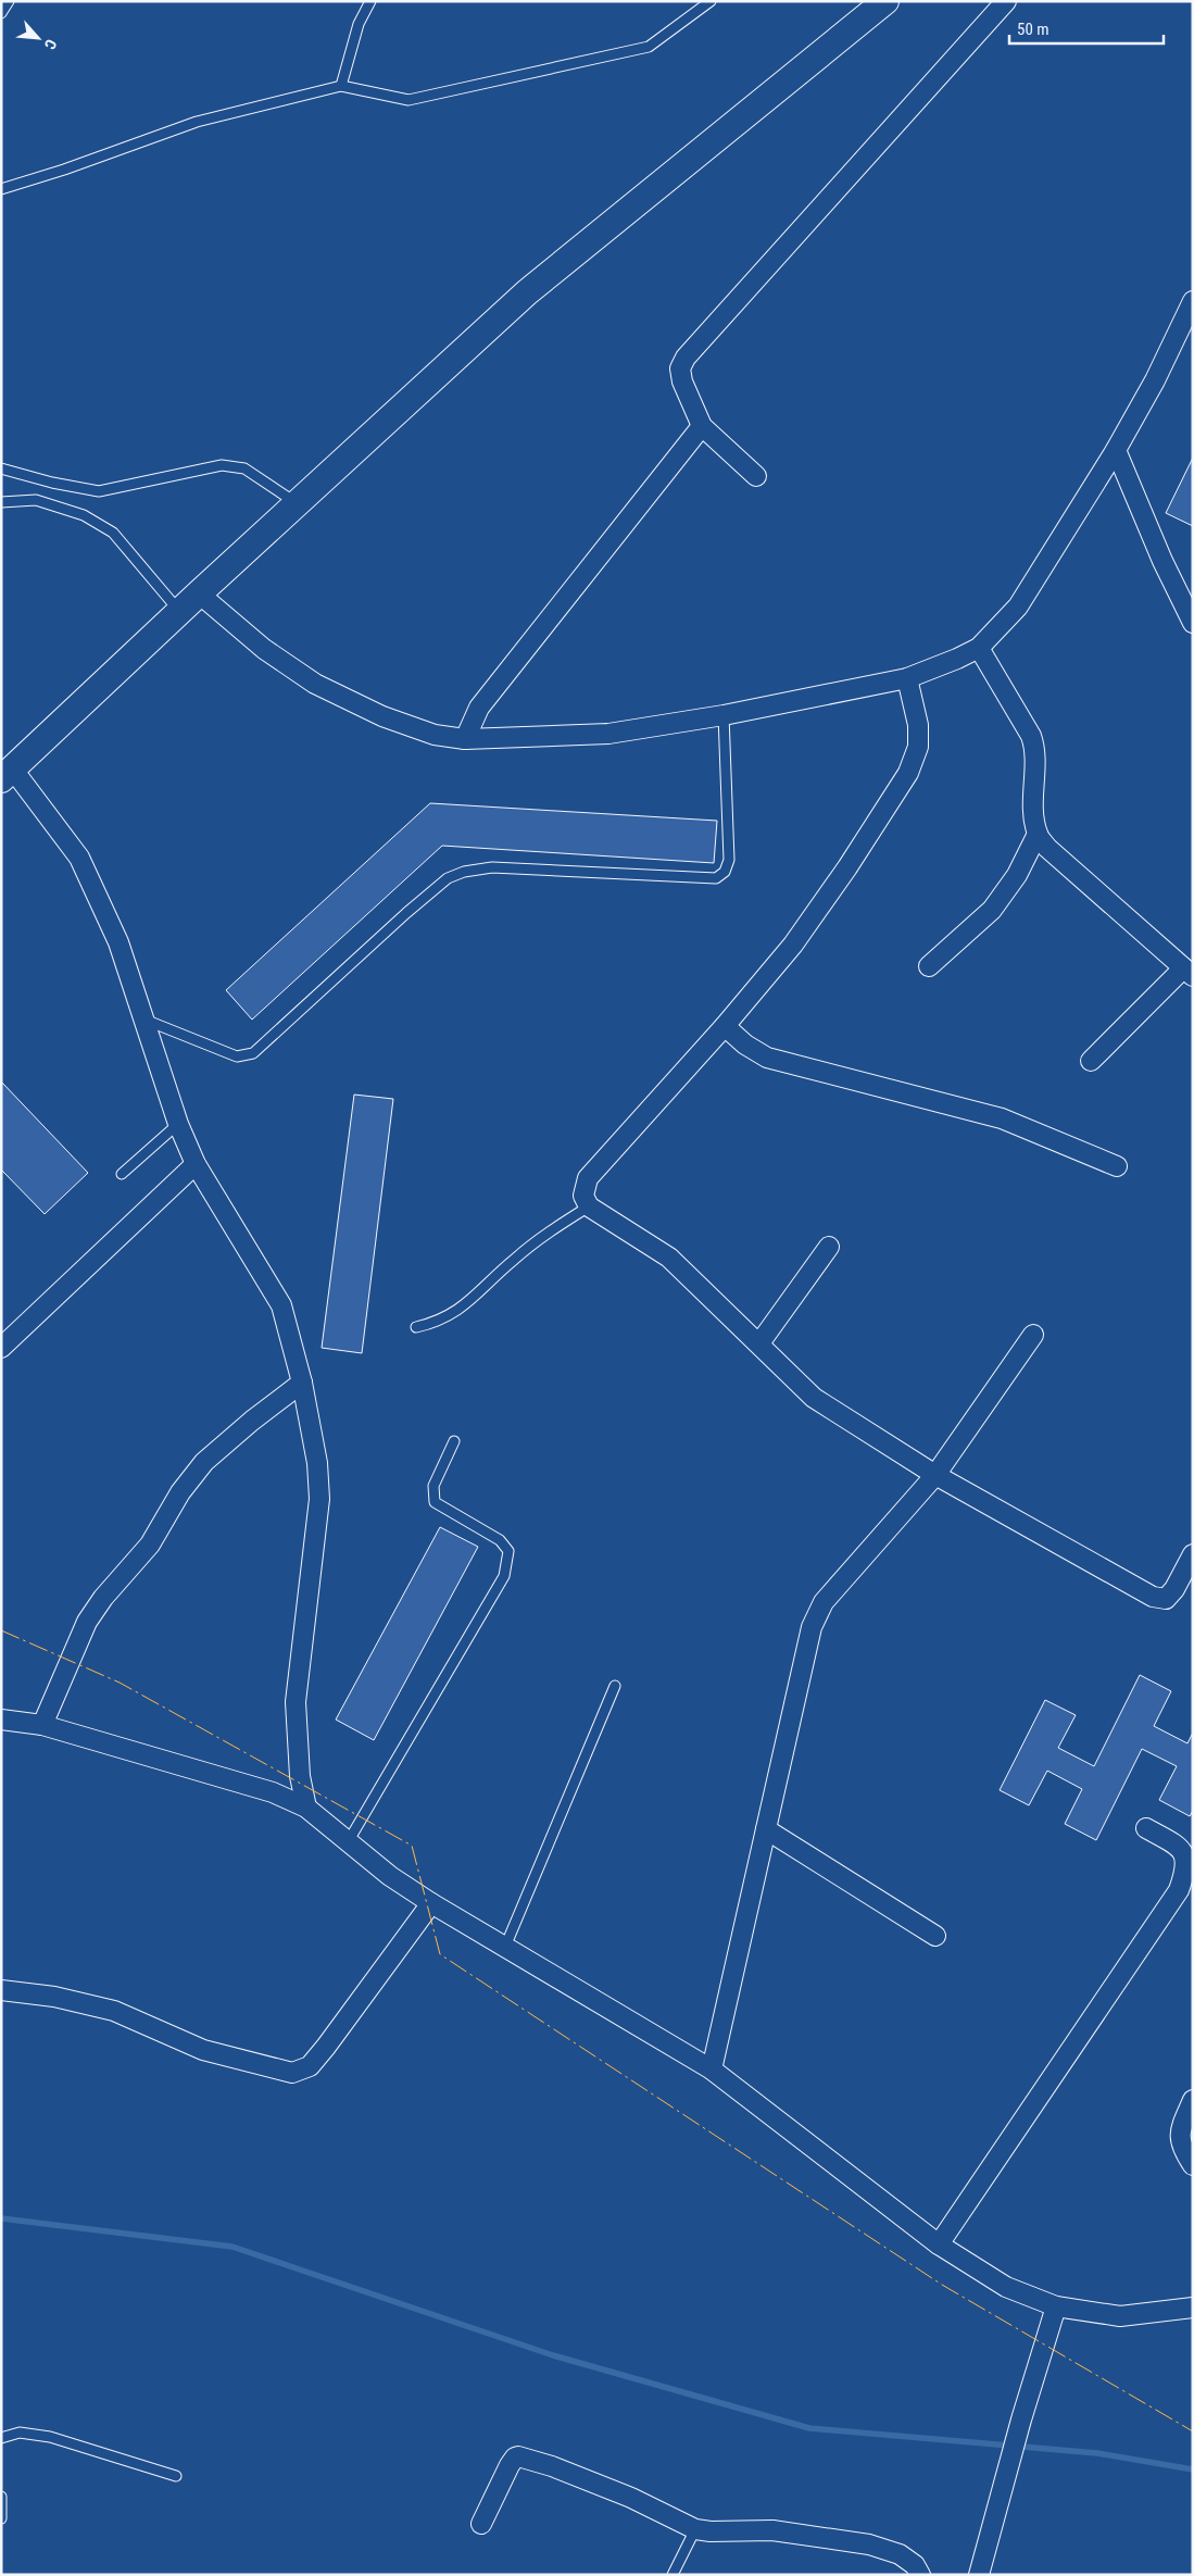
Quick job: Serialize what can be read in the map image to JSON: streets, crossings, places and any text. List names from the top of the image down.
{
  "scale_bar": "50 m",
  "north": "bottom right"
}
